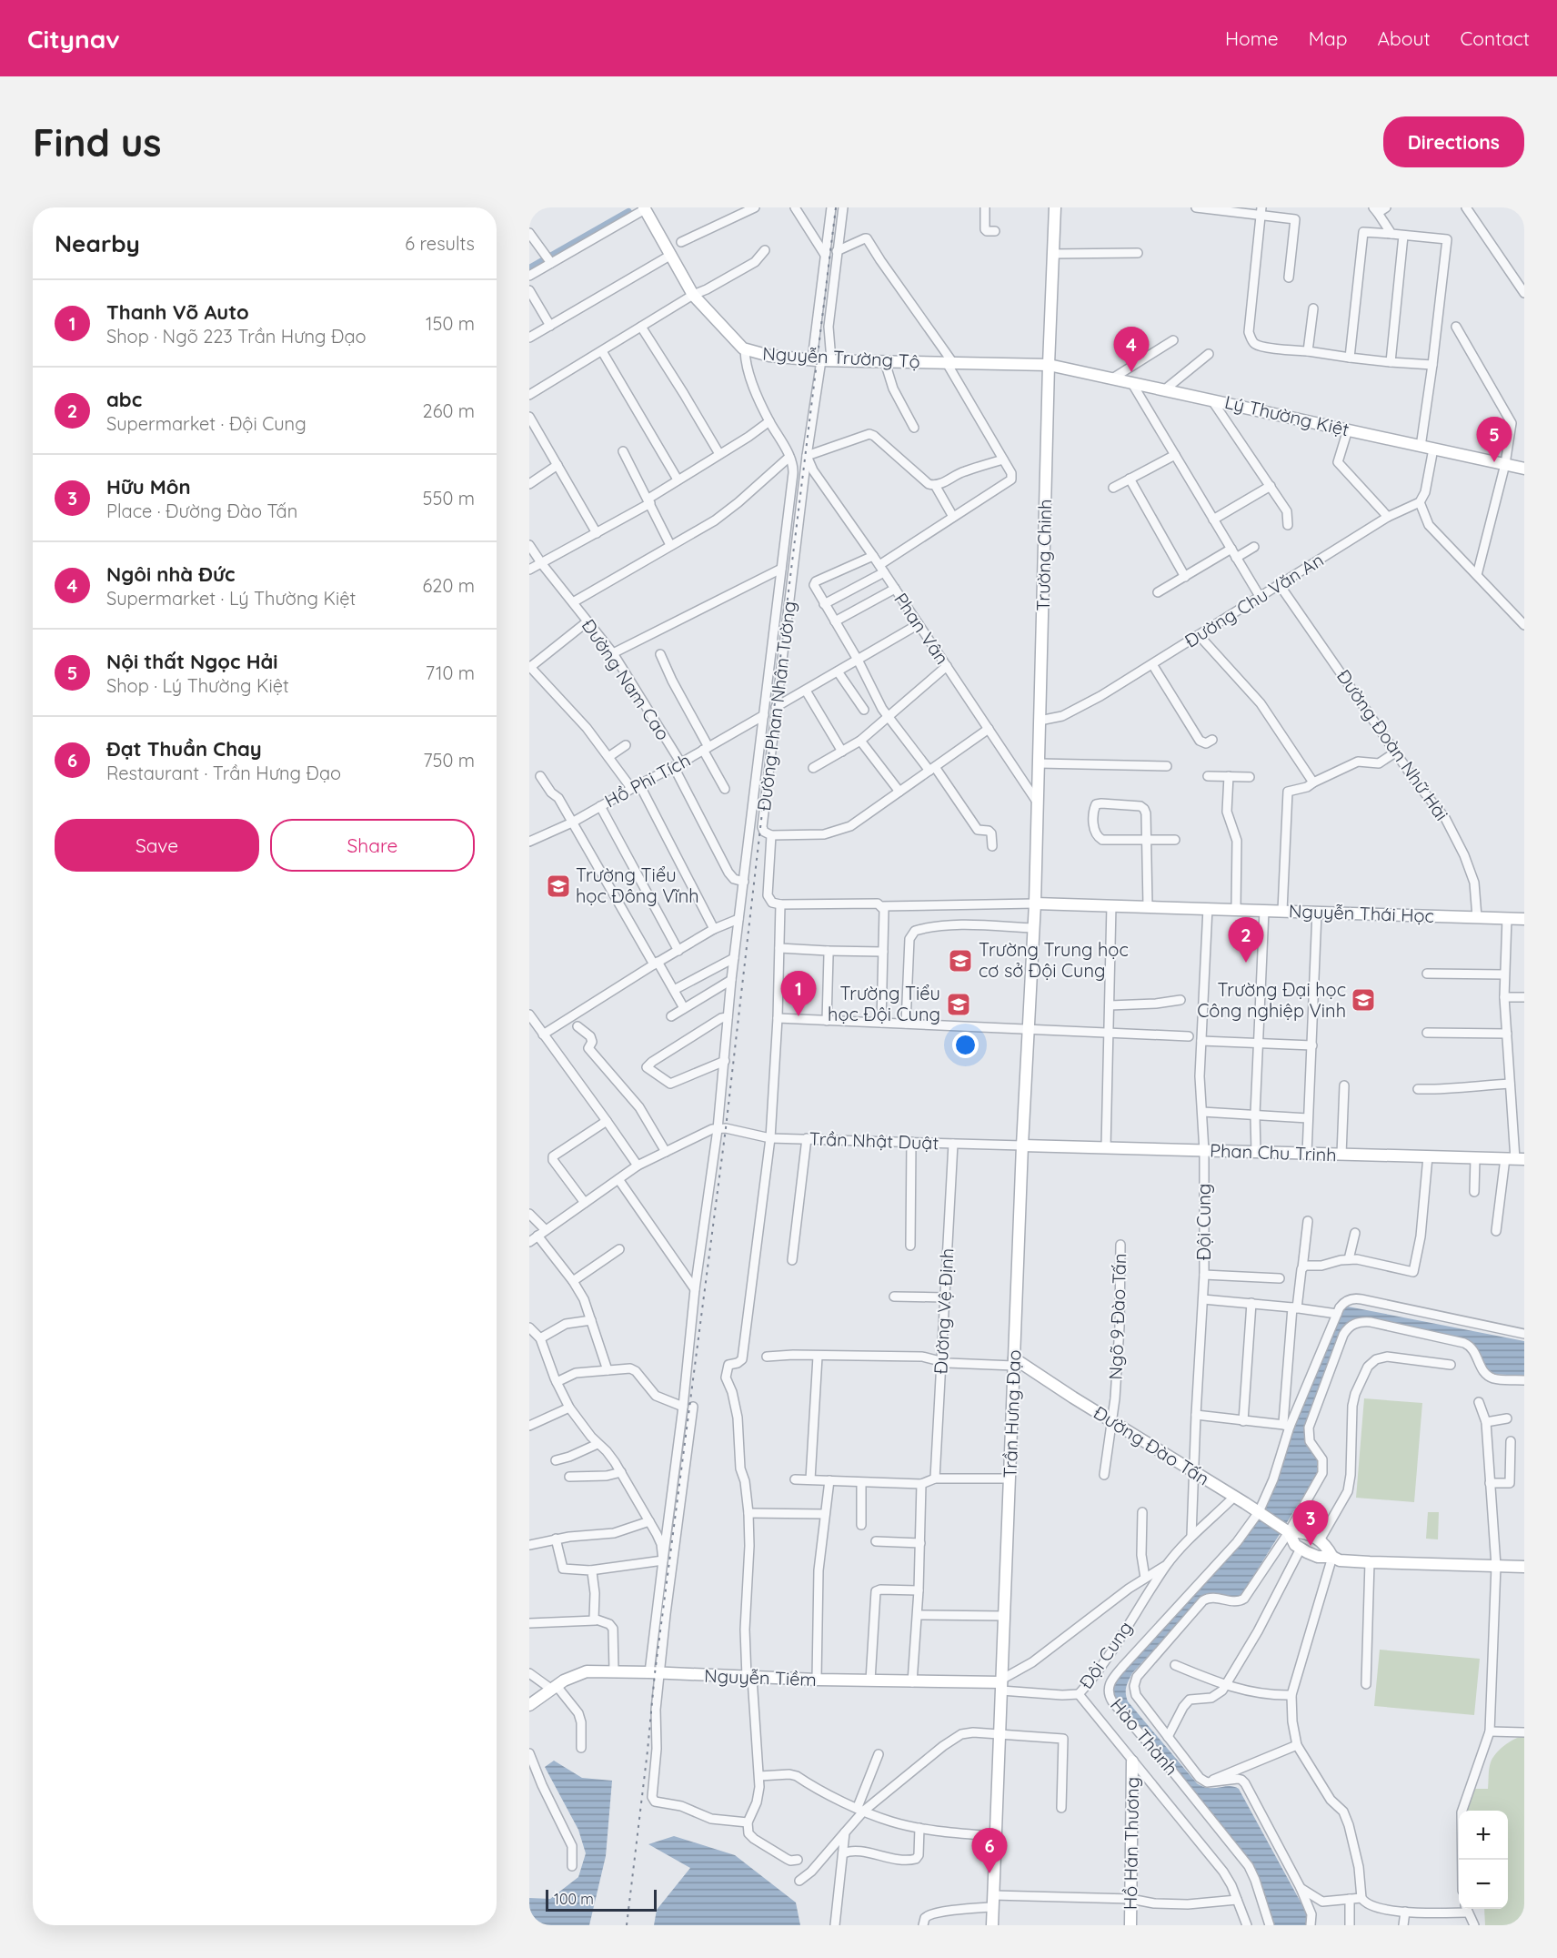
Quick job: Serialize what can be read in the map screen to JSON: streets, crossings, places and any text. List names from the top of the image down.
{
  "streets": {
    "main road": [
      "Nguyễn Trường Tộ",
      "Lý Thường Kiệt",
      "Trường Chinh",
      "Nguyễn Thái Học",
      "Phan Chu Trinh",
      "Trần Hưng Đạo",
      "Đường Đào Tấn",
      "Nguyễn Tiềm",
      "Hồ Hán Thương"
    ],
    "street": [
      "Đường Chu Văn An",
      "Phan Vân",
      "Đường Nam Cao",
      "Đường Phan Nhân Tường",
      "Đường Đoàn Nhữ Hài",
      "Hồ Phi Tích",
      "Trần Nhật Duật",
      "Đội Cung",
      "Đường Vệ Định",
      "Ngõ 9 Đào Tấn",
      "Hào Thành"
    ]
  },
  "crossings": [
    ["Nguyễn Trường Tộ", "Lý Thường Kiệt"],
    ["Nguyễn Trường Tộ", "Trường Chinh"],
    ["Nguyễn Trường Tộ", "Đường Phan Nhân Tường"],
    ["Lý Thường Kiệt", "Trường Chinh"],
    ["Trường Chinh", "Đường Chu Văn An"],
    ["Trường Chinh", "Phan Vân"],
    ["Trường Chinh", "Nguyễn Thái Học"],
    ["Trường Chinh", "Trần Hưng Đạo"],
    ["Đường Chu Văn An", "Đường Đoàn Nhữ Hài"],
    ["Phan Vân", "Đường Phan Nhân Tường"],
    ["Đường Nam Cao", "Hồ Phi Tích"],
    ["Đường Đoàn Nhữ Hài", "Nguyễn Thái Học"],
    ["Nguyễn Thái Học", "Đội Cung"],
    ["Nguyễn Thái Học", "Trần Hưng Đạo"],
    ["Trần Nhật Duật", "Phan Chu Trinh"],
    ["Trần Nhật Duật", "Đường Vệ Định"],
    ["Trần Nhật Duật", "Trần Hưng Đạo"],
    ["Phan Chu Trinh", "Đội Cung"],
    ["Phan Chu Trinh", "Trần Hưng Đạo"],
    ["Đội Cung", "Đường Đào Tấn"],
    ["Ngõ 9 Đào Tấn", "Đường Đào Tấn"],
    ["Trần Hưng Đạo", "Đường Đào Tấn"],
    ["Trần Hưng Đạo", "Nguyễn Tiềm"],
    ["Đường Đào Tấn", "Hào Thành"]
  ],
  "places": {
    "school or university": [
      "Trường Tiểu học Đông Vĩnh",
      "Trường Trung học cơ sở Đội Cung",
      "Trường Đại học Công nghiệp Vinh",
      "Trường Tiểu học Đội Cung"
    ]
  },
  "scale_bar": "100 m",
  "page": {
    "header": "Citynav",
    "nav": [
      "Home",
      "Map",
      "About",
      "Contact"
    ],
    "buttons": [
      "Directions",
      ["Save", "Share"]
    ],
    "title": "Find us",
    "heading": ["Nearby", "6 results"],
    "list": [
      {
        "mark": "1",
        "name": "Thanh Võ Auto",
        "note": "Shop · Ngõ 223 Trần Hưng Đạo",
        "value": "150 m"
      },
      {
        "mark": "2",
        "name": "abc",
        "note": "Supermarket · Đội Cung",
        "value": "260 m"
      },
      {
        "mark": "3",
        "name": "Hữu Môn",
        "note": "Place · Đường Đào Tấn",
        "value": "550 m"
      },
      {
        "mark": "4",
        "name": "Ngôi nhà Đức",
        "note": "Supermarket · Lý Thường Kiệt",
        "value": "620 m"
      },
      {
        "mark": "5",
        "name": "Nội thất Ngọc Hải",
        "note": "Shop · Lý Thường Kiệt",
        "value": "710 m"
      },
      {
        "mark": "6",
        "name": "Đạt Thuần Chay",
        "note": "Restaurant · Trần Hưng Đạo",
        "value": "750 m"
      }
    ],
    "pins": [
      "4",
      "5",
      "2",
      "1",
      "3",
      "6"
    ],
    "map_buttons": ["+", "−"],
    "scale": "100 m"
  }
}
